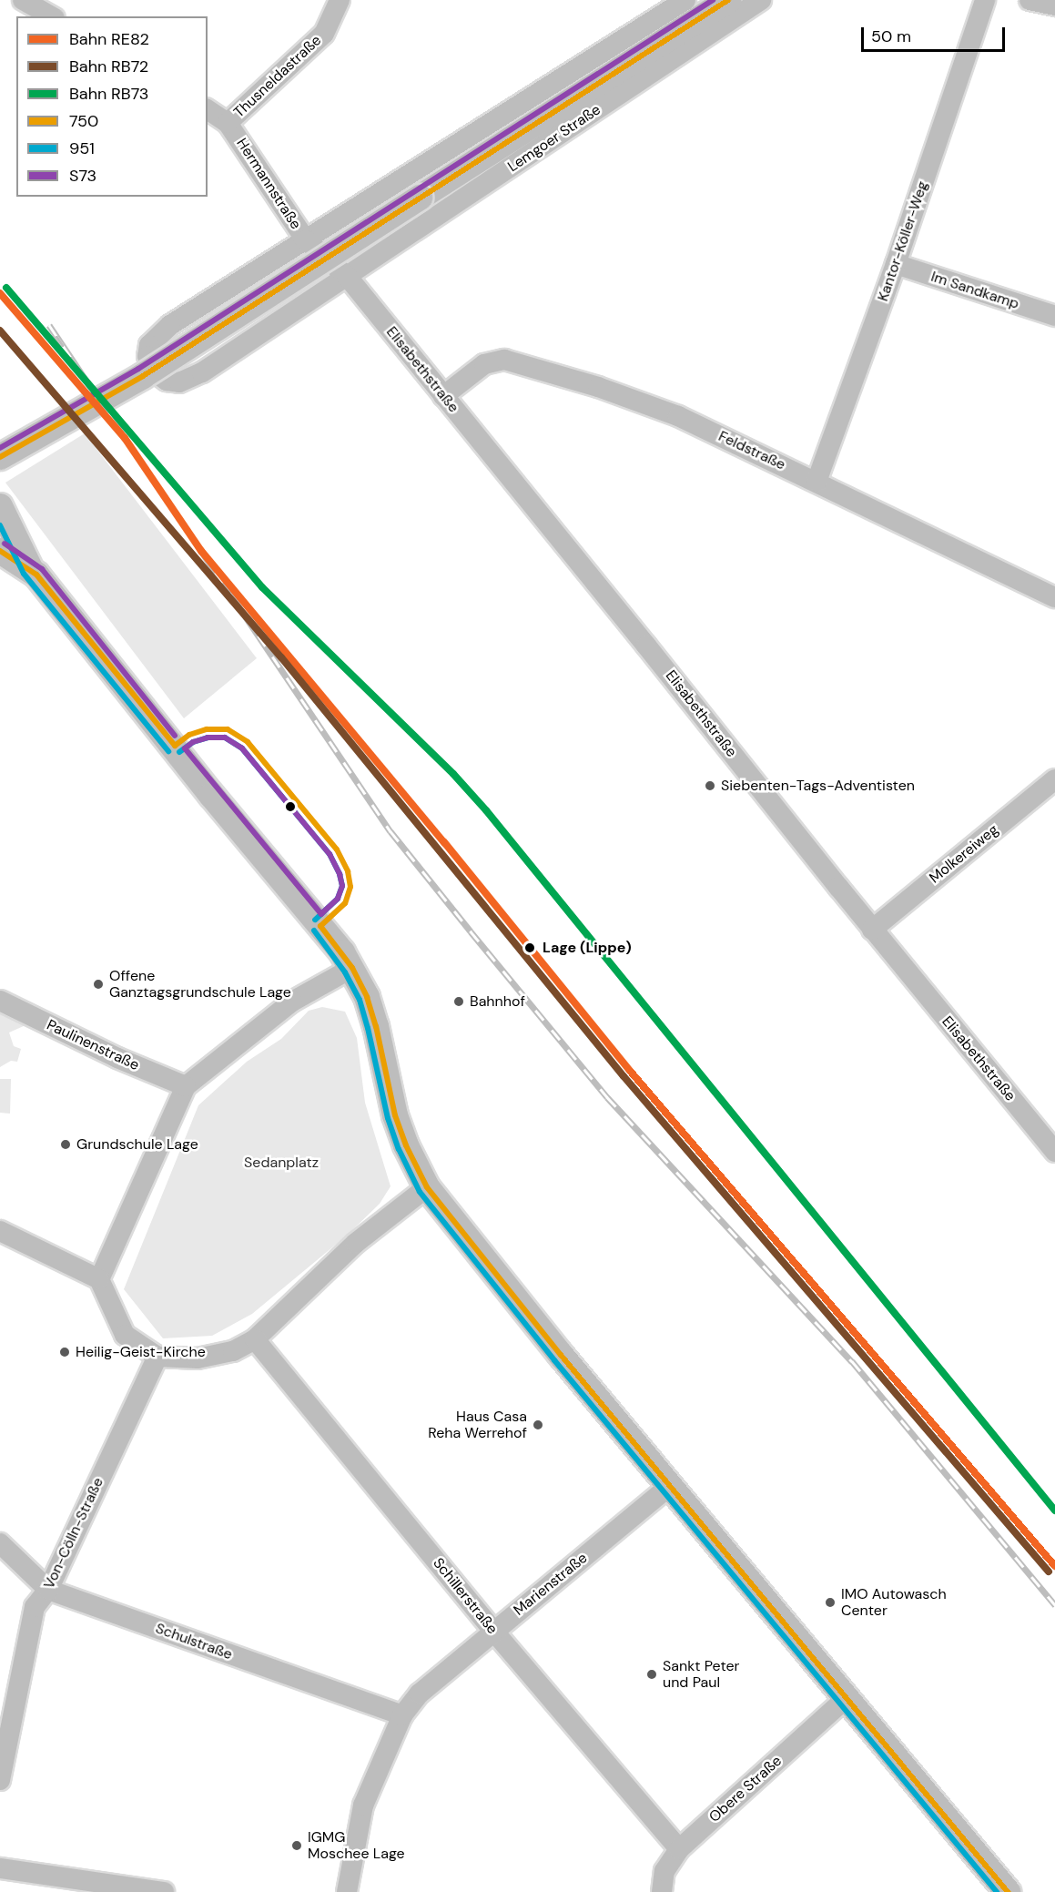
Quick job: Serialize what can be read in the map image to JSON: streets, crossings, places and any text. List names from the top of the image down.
{
  "streets": {
    "street": [
      "Thusneldastraße",
      "Lemgoer Straße",
      "Hermannstraße",
      "Kantor-Köller-Weg",
      "Im Sandkamp",
      "Elisabethstraße",
      "Feldstraße",
      "Molkereiweg",
      "Paulinenstraße",
      "Von-Cölln-Straße",
      "Marienstraße",
      "Schillerstraße",
      "Schulstraße",
      "Obere Straße"
    ]
  },
  "crossings": [
    ["Thusneldastraße", "Hermannstraße"],
    ["Lemgoer Straße", "Hermannstraße"],
    ["Lemgoer Straße", "Elisabethstraße"],
    ["Kantor-Köller-Weg", "Im Sandkamp"],
    ["Kantor-Köller-Weg", "Feldstraße"],
    ["Elisabethstraße", "Feldstraße"],
    ["Elisabethstraße", "Molkereiweg"],
    ["Von-Cölln-Straße", "Schulstraße"],
    ["Marienstraße", "Schillerstraße"],
    ["Marienstraße", "Schulstraße"],
    ["Schillerstraße", "Obere Straße"]
  ],
  "parks": ["Sedanplatz"],
  "places": [
    "Siebenten-Tags-Adventisten",
    "Lage (Lippe)",
    "Offene Ganztagsgrundschule Lage",
    "Bahnhof",
    "Grundschule Lage",
    "Heilig-Geist-Kirche",
    "Haus Casa Reha Werrehof",
    "IMO Autowasch Center",
    "Sankt Peter und Paul",
    "IGMG Moschee Lage"
  ],
  "lines": [
    "transit line 750",
    "transit line S73",
    "rail line RB73",
    "rail line RE82",
    "rail line RB72",
    "transit line 951"
  ],
  "legend": [
    "Bahn RE82",
    "Bahn RB72",
    "Bahn RB73",
    "750",
    "951",
    "S73"
  ],
  "scale_bar": "50 m"
}
